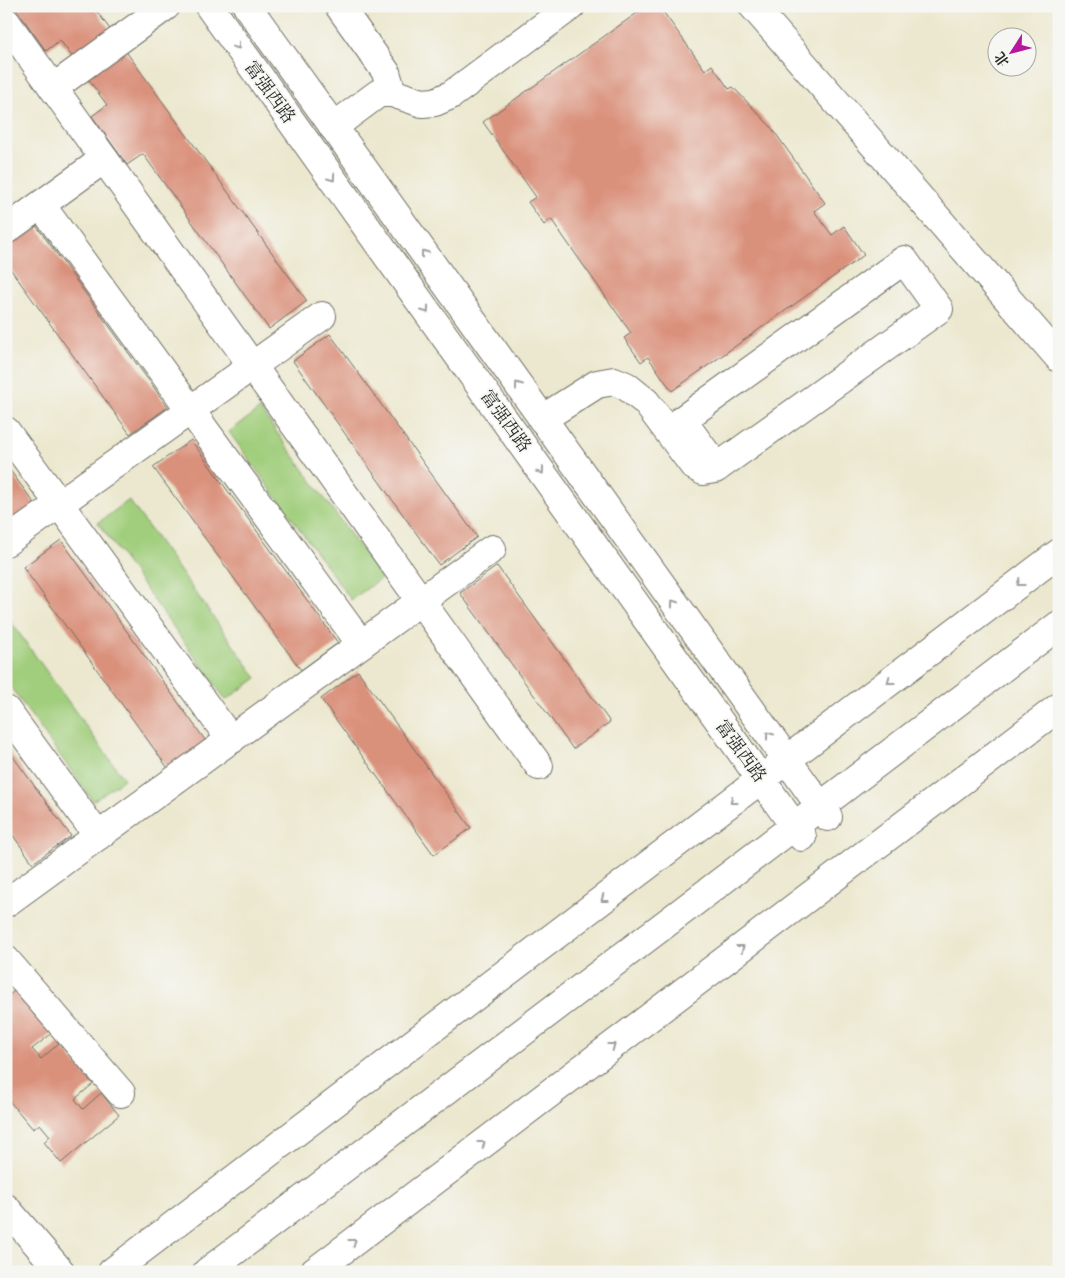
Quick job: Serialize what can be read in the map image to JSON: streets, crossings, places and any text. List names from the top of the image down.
{
  "streets": {
    "main road": ["富强西路"]
  },
  "north": "bottom left"
}
